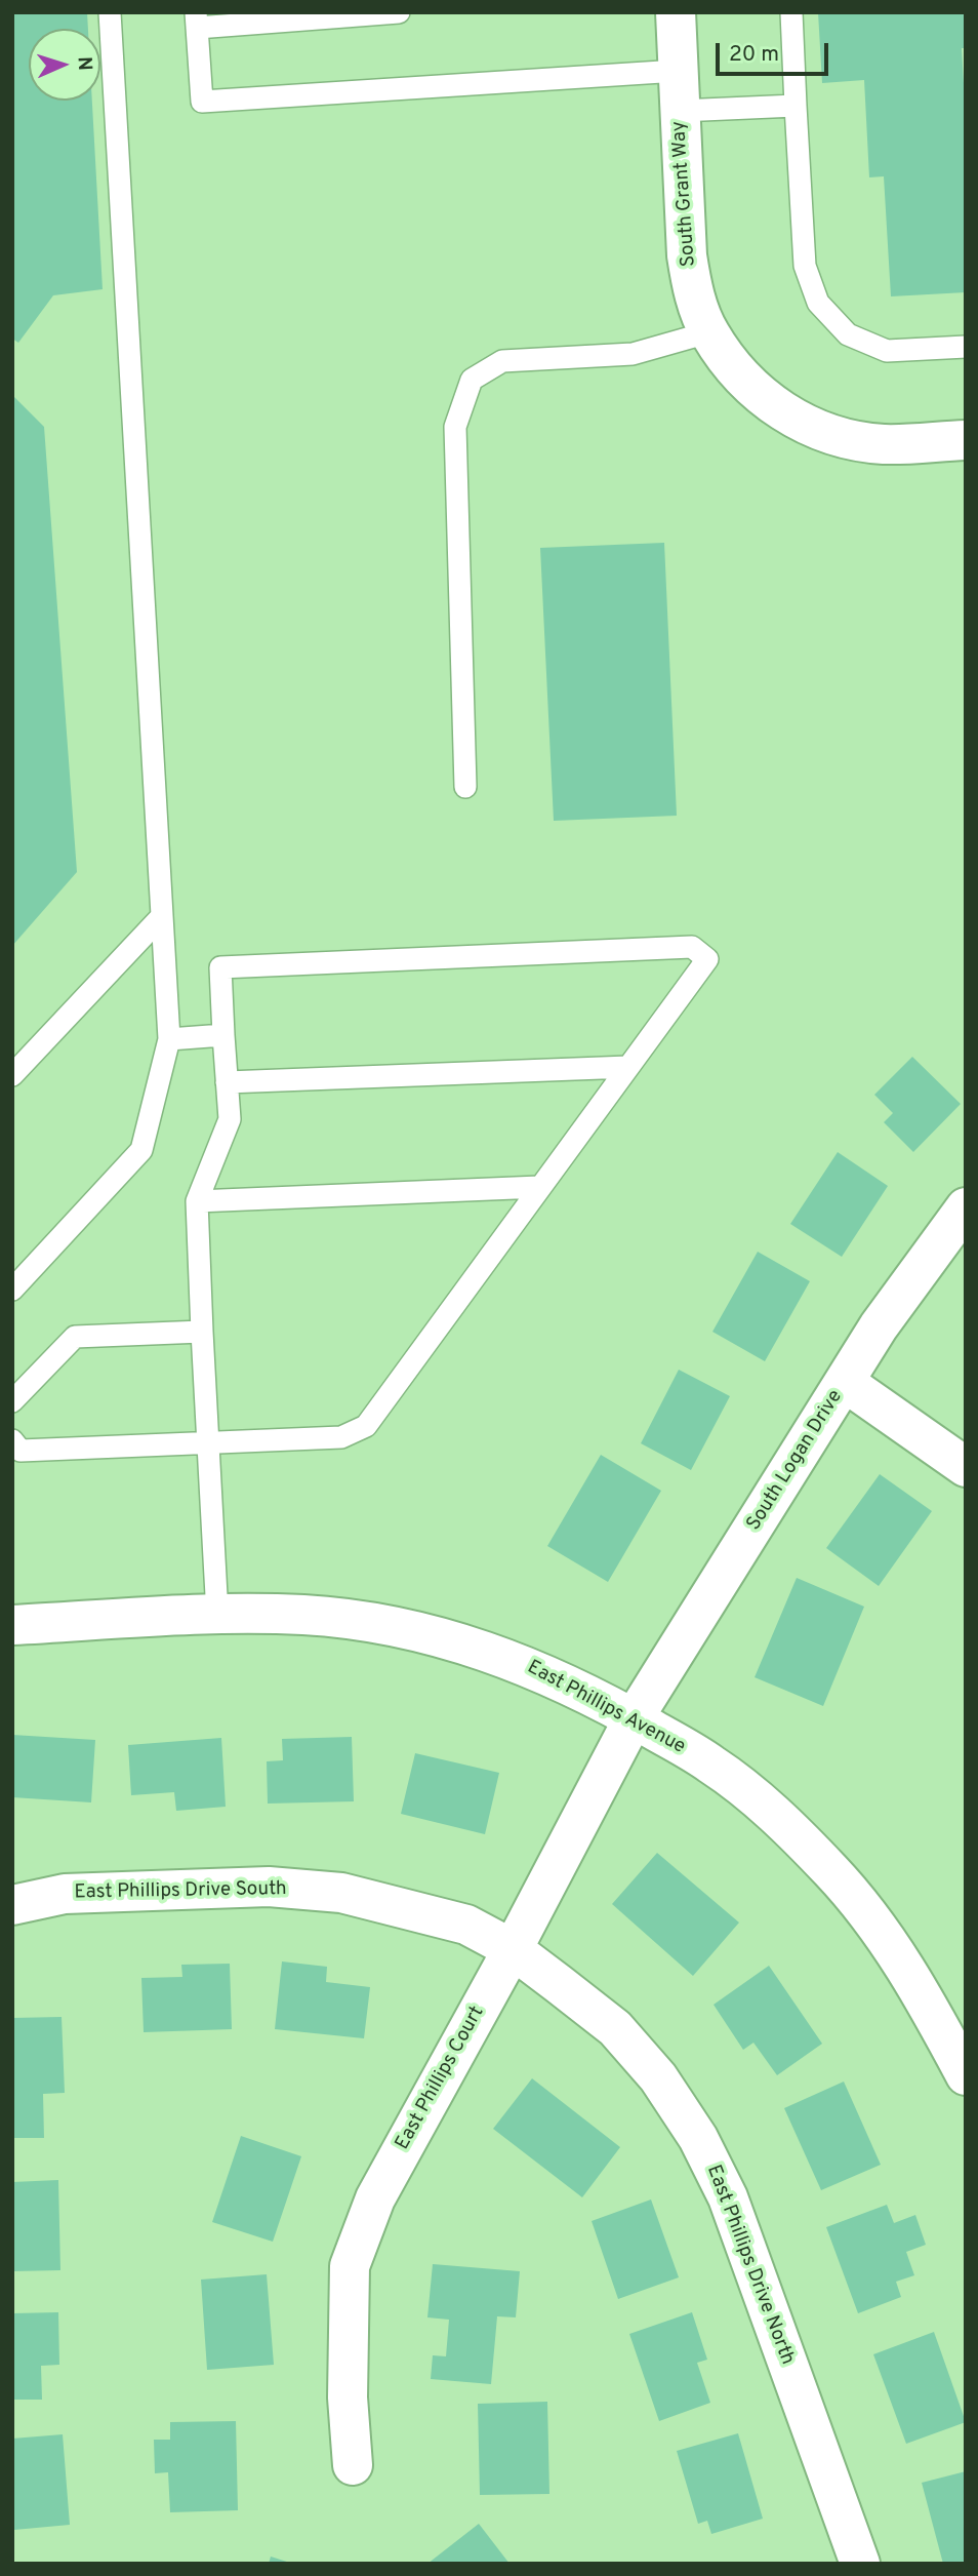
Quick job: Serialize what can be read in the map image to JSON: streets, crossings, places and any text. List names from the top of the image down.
{
  "streets": {
    "street": [
      "South Grant Way",
      "South Logan Drive",
      "East Phillips Avenue",
      "East Phillips Drive South",
      "East Phillips Court",
      "East Phillips Drive North"
    ]
  },
  "crossings": [
    ["South Logan Drive", "East Phillips Avenue"],
    ["South Logan Drive", "East Phillips Court"],
    ["East Phillips Avenue", "East Phillips Court"],
    ["East Phillips Drive South", "East Phillips Court"],
    ["East Phillips Drive South", "East Phillips Drive North"],
    ["East Phillips Court", "East Phillips Drive North"]
  ],
  "scale_bar": "20 m",
  "north": "right"
}
